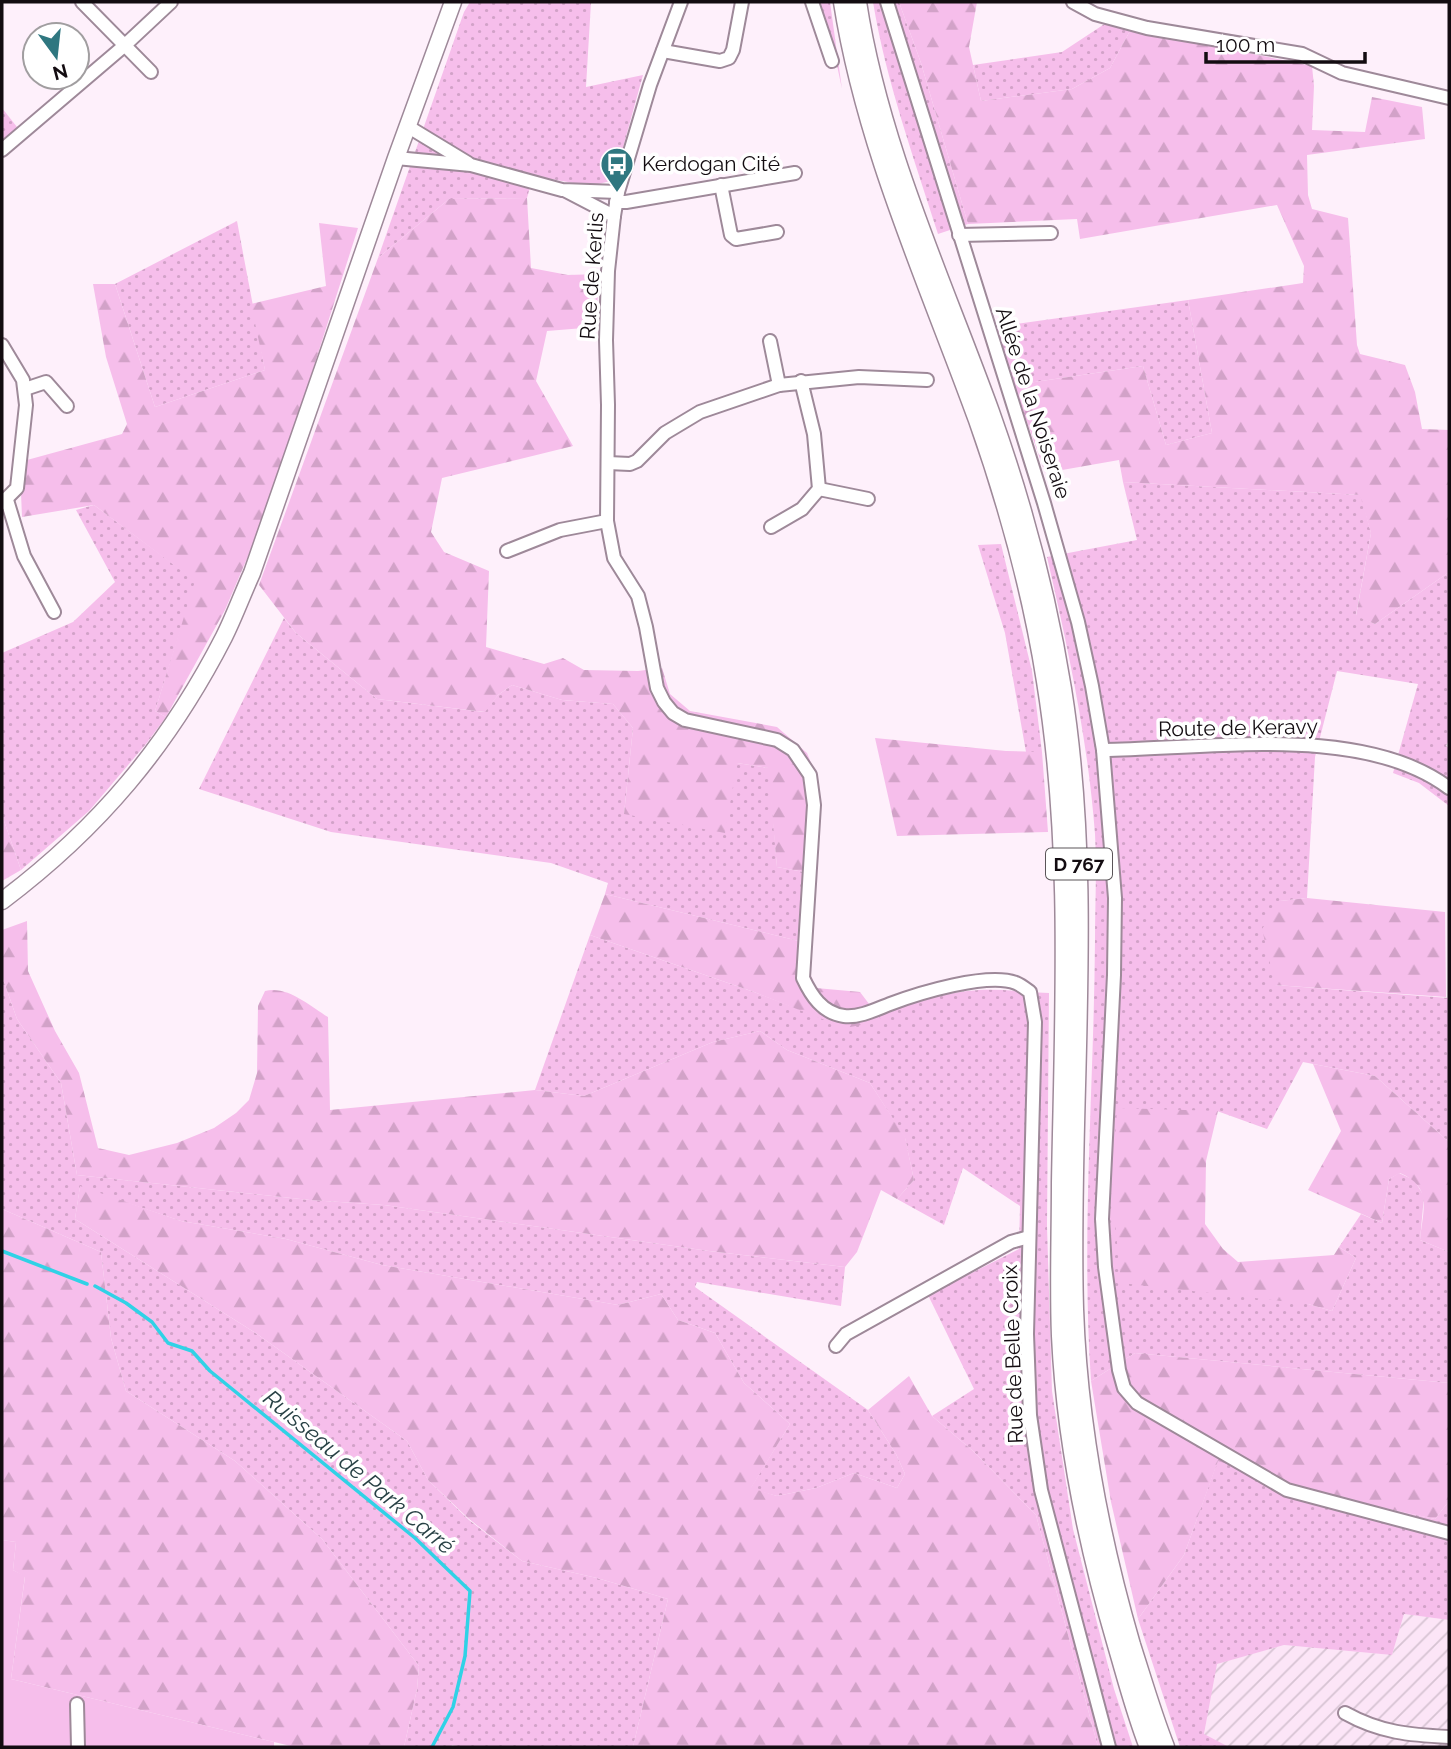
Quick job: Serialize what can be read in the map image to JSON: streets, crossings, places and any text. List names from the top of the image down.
{
  "streets": {
    "highway": ["D 767"],
    "street": [
      "Rue de Kerlis",
      "Allée de la Noiseraie",
      "Route de Keravy",
      "Rue de Belle Croix"
    ]
  },
  "crossings": [
    ["Rue de Kerlis", "Rue de Belle Croix"],
    ["Allée de la Noiseraie", "Route de Keravy"]
  ],
  "water": ["Ruisseau de Park Carré"],
  "places": {
    "bus stop": ["Kerdogan Cité"]
  },
  "scale_bar": "100 m",
  "north": "bottom"
}
